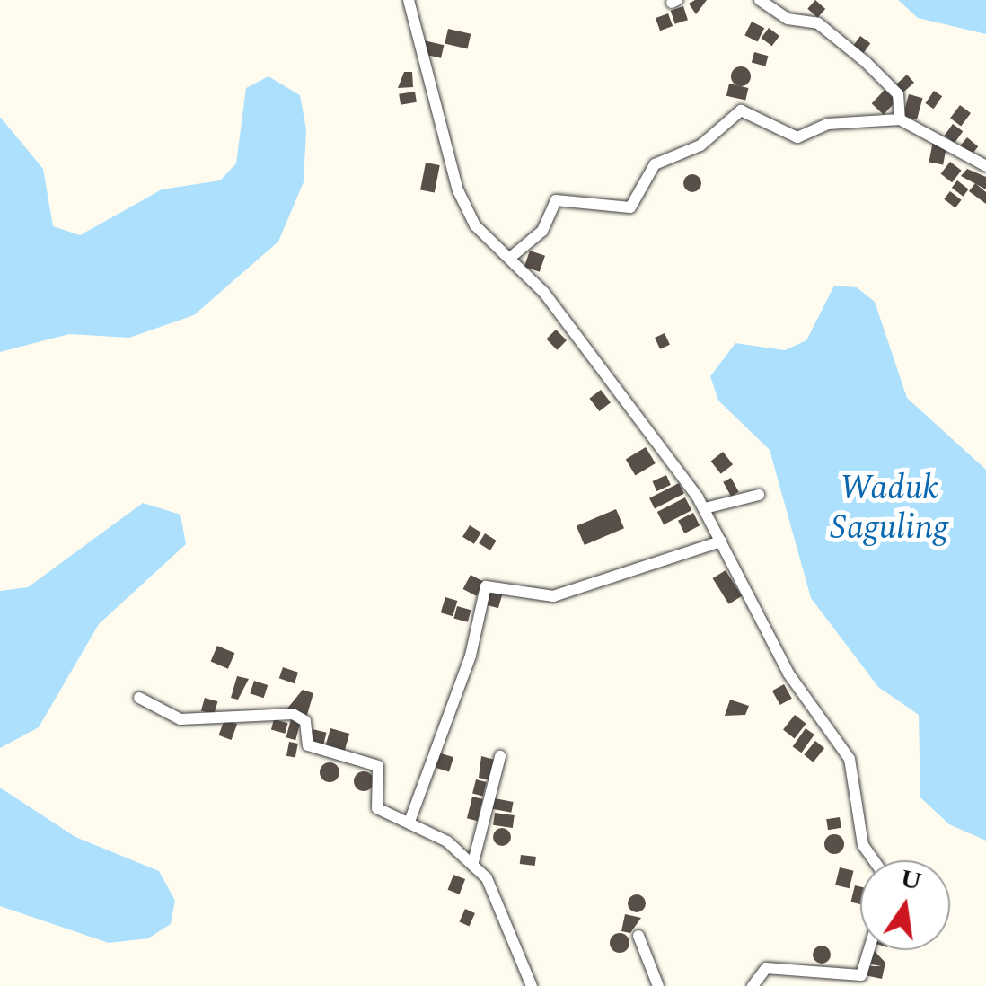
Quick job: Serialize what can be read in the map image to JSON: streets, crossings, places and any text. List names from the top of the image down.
{
  "water": ["Waduk Saguling"],
  "north": "top"
}
